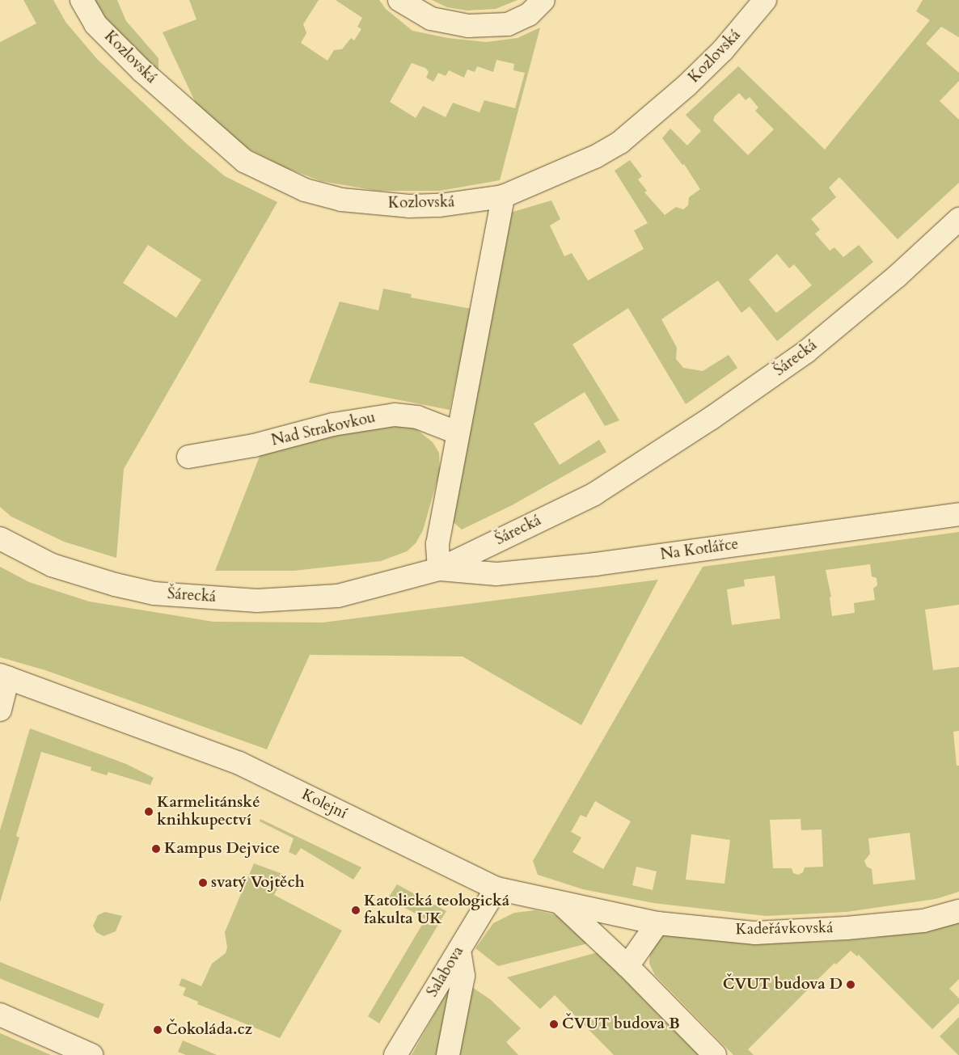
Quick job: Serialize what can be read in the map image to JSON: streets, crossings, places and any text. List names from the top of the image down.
{
  "streets": {
    "street": [
      "Kozlovská",
      "Šárecká",
      "Nad Strakovkou",
      "Na Kotlářce",
      "Kolejní",
      "Kadeřávkovská",
      "Salabova"
    ]
  },
  "crossings": [
    ["Šárecká", "Na Kotlářce"],
    ["Kolejní", "Kadeřávkovská"],
    ["Kolejní", "Salabova"]
  ],
  "places": [
    "Karmelitánské knihkupectví",
    "Kampus Dejvice",
    "svatý Vojtěch",
    "Katolická teologická fakulta UK",
    "ČVUT budova D",
    "ČVUT budova B",
    "Čokoláda.cz"
  ]
}
